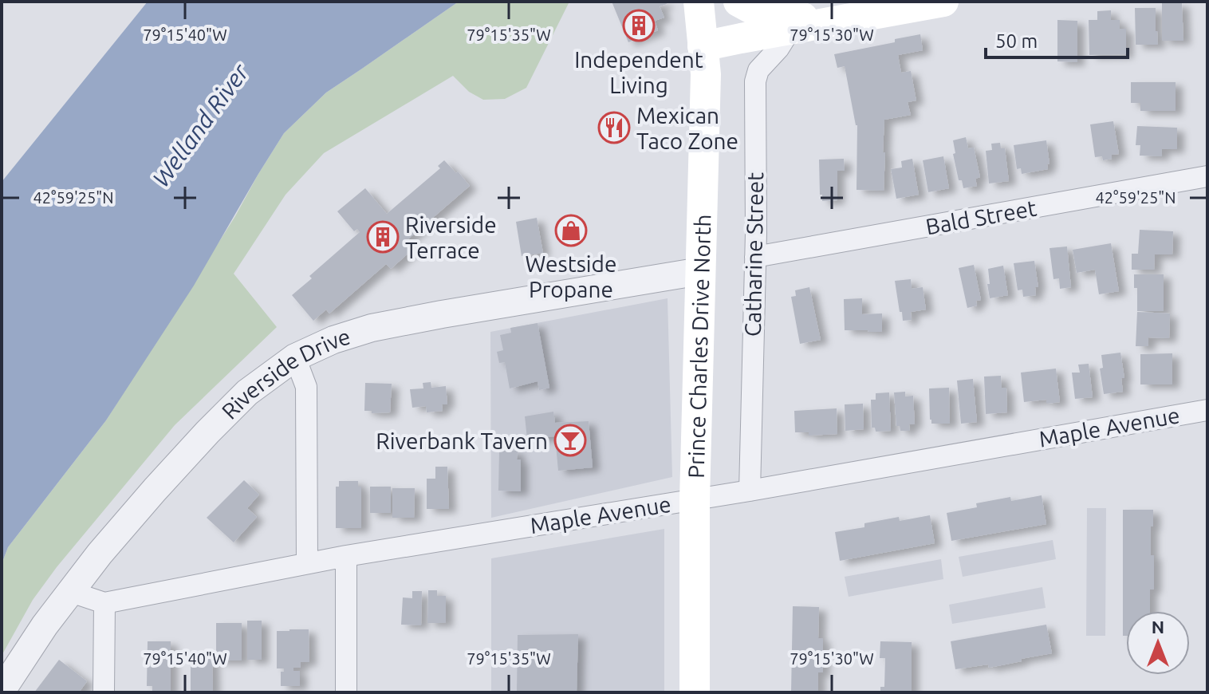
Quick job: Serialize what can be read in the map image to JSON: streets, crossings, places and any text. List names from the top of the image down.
{
  "streets": {
    "main road": ["Prince Charles Drive North"],
    "street": [
      "Bald Street",
      "Catharine Street",
      "Riverside Drive",
      "Maple Avenue"
    ]
  },
  "crossings": [
    ["Bald Street", "Catharine Street"],
    ["Catharine Street", "Maple Avenue"],
    ["Prince Charles Drive North", "Riverside Drive"],
    ["Prince Charles Drive North", "Maple Avenue"],
    ["Riverside Drive", "Maple Avenue"]
  ],
  "water": ["Welland River"],
  "places": {
    "building": ["Independent Living", "Riverside Terrace"],
    "restaurant": ["Mexican Taco Zone"],
    "shop": ["Westside Propane"],
    "bar": ["Riverbank Tavern"]
  },
  "scale_bar": "50 m",
  "north": "top",
  "coordinates": [
    "79°15'40\"W",
    "79°15'35\"W",
    "79°15'30\"W",
    "42°59'25\"N"
  ]
}
